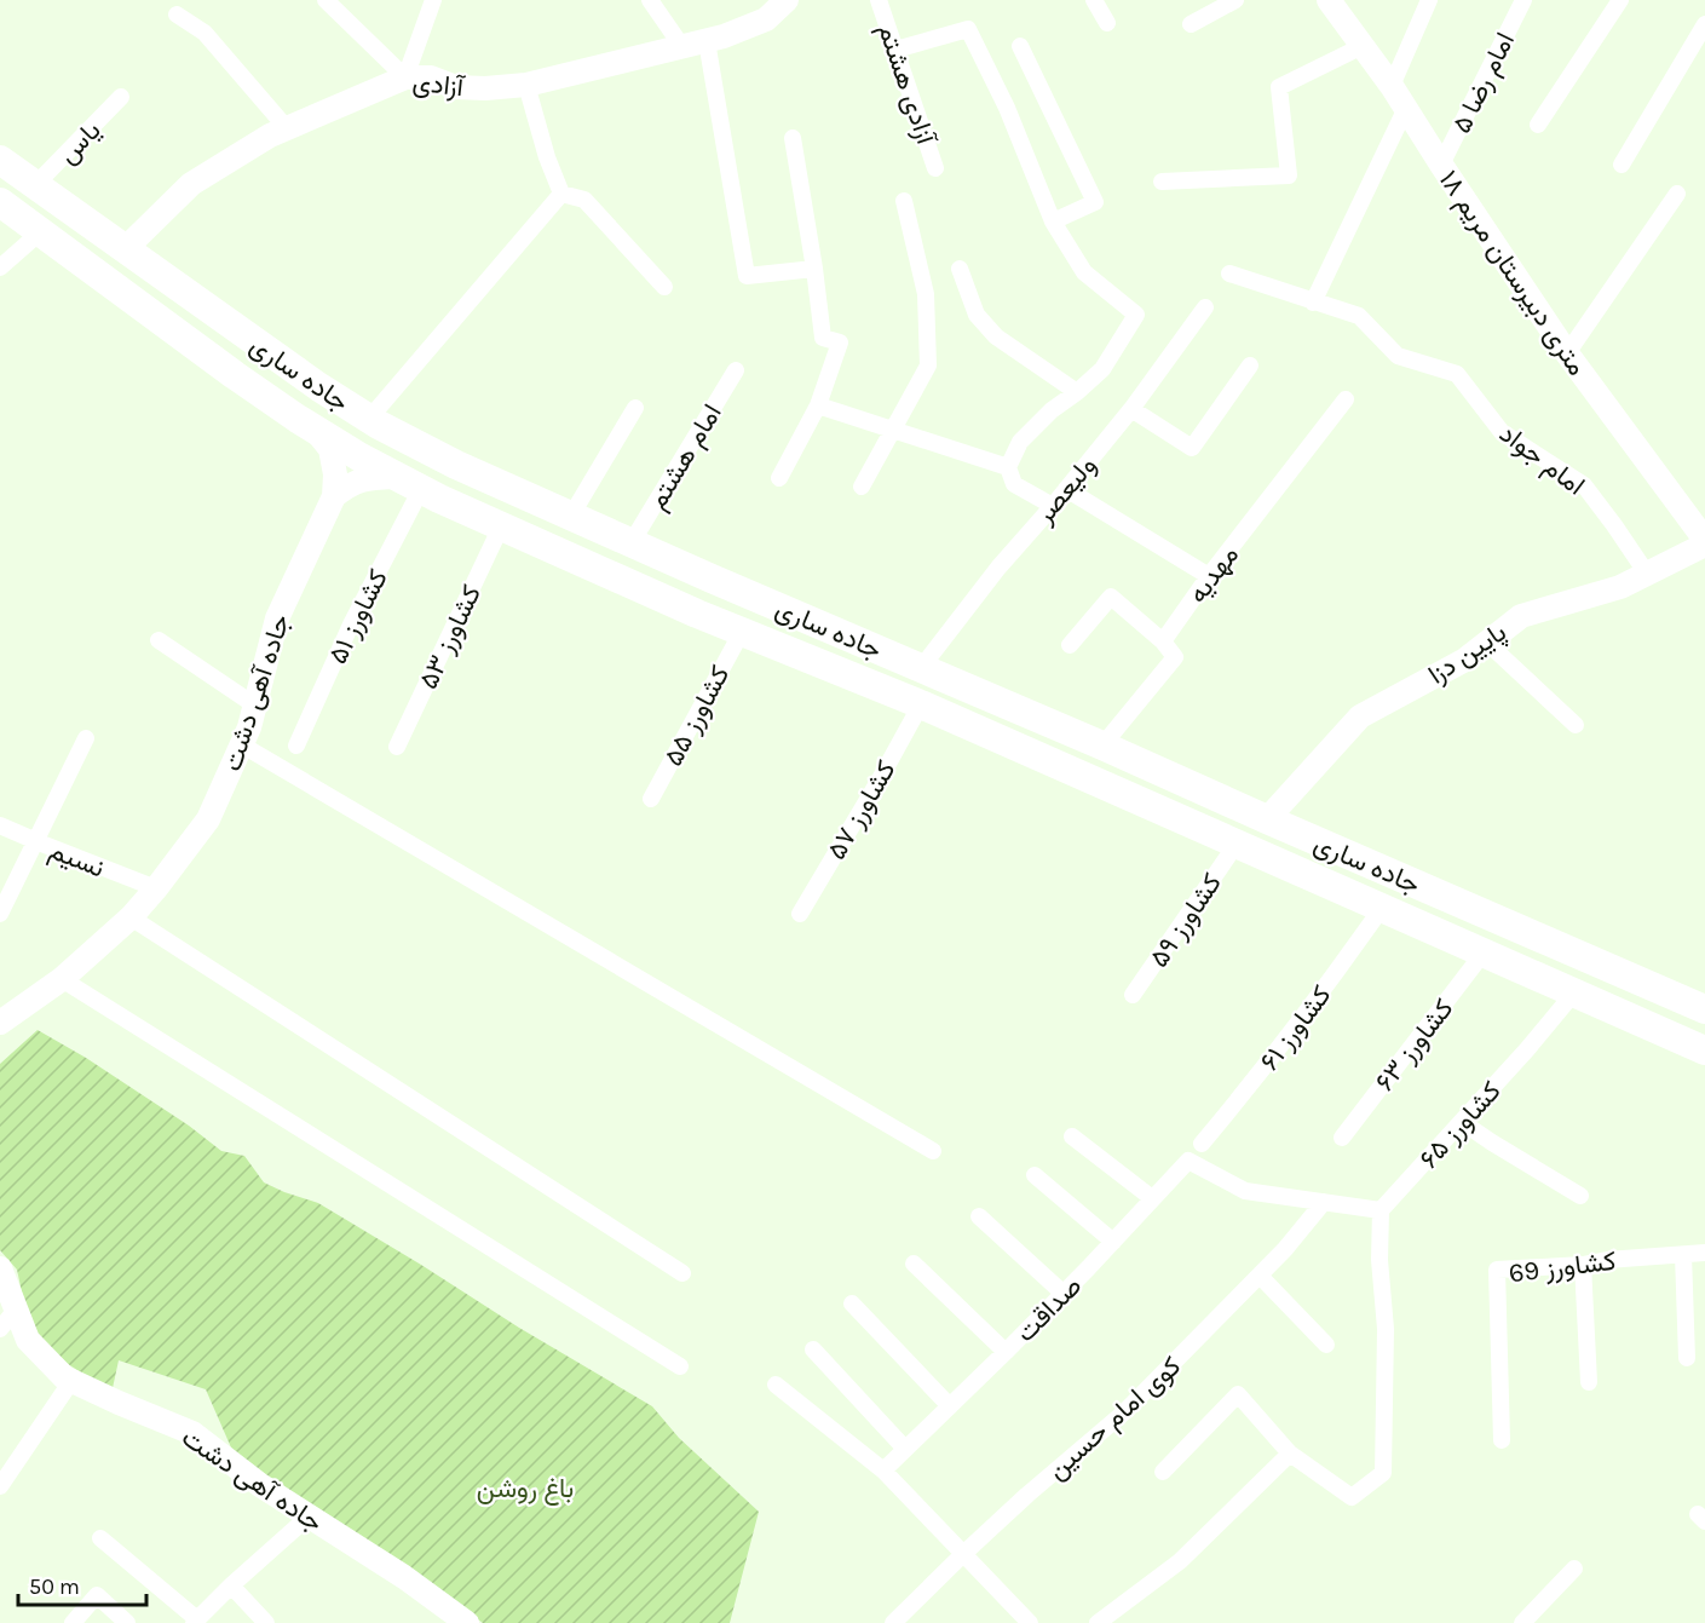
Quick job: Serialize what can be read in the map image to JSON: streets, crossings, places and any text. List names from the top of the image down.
{
  "streets": {
    "highway": ["جاده ساری"],
    "street": [
      "امام رضا ۵",
      "آزادی",
      "آزادی هشتم",
      "یاس",
      "۱۸ متری دبیرستان مریم",
      "امام هشتم",
      "امام جواد",
      "ولیعصر",
      "مهدیه",
      "کشاورز ۵۱",
      "کشاورز ۵۳",
      "پایین دزا",
      "جاده آهی دشت",
      "کشاورز ۵۵",
      "کشاورز ۵۷",
      "نسیم",
      "کشاورز ۵۹",
      "کشاورز ۶۱",
      "کشاورز ۶۳",
      "کشاورز ۶۵",
      "کشاورز 69",
      "صداقت",
      "کوی امام حسین"
    ]
  },
  "crossings": [
    ["امام رضا ۵", "۱۸ متری دبیرستان مریم"],
    ["آزادی", "جاده ساری"],
    ["یاس", "جاده ساری"],
    ["۱۸ متری دبیرستان مریم", "پایین دزا"],
    ["جاده ساری", "امام هشتم"],
    ["جاده ساری", "ولیعصر"],
    ["جاده ساری", "کشاورز ۵۱"],
    ["جاده ساری", "کشاورز ۵۳"],
    ["جاده ساری", "پایین دزا"],
    ["جاده ساری", "کشاورز ۵۵"],
    ["جاده ساری", "کشاورز ۵۷"],
    ["جاده ساری", "کشاورز ۵۹"],
    ["جاده ساری", "کشاورز ۶۱"],
    ["جاده ساری", "کشاورز ۶۳"],
    ["جاده ساری", "کشاورز ۶۵"],
    ["امام جواد", "پایین دزا"],
    ["جاده آهی دشت", "نسیم"],
    ["صداقت", "کوی امام حسین"]
  ],
  "parks": ["باغ روشن"],
  "scale_bar": "50 m"
}
